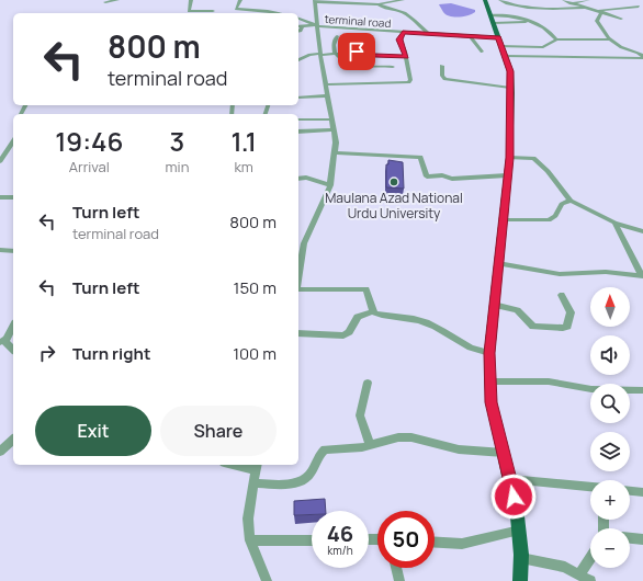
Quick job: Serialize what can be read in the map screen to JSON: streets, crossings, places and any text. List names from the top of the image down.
{
  "streets": {
    "street": ["terminal road"]
  },
  "places": ["Maulana Azad National Urdu University"],
  "north": "top",
  "page": {
    "turn": ["800 m", "terminal road"],
    "eta": [
      "19:46",
      "Arrival",
      "3",
      "min",
      "1.1",
      "km"
    ],
    "list": [
      {
        "name": "Turn left",
        "note": "terminal road",
        "value": "800 m"
      },
      {
        "name": "Turn left",
        "value": "150 m"
      },
      {
        "name": "Turn right",
        "value": "100 m"
      }
    ],
    "map_buttons": ["+", "−"],
    "buttons": ["Exit", "Share"],
    "speed": "46 km/h",
    "limit": "50"
  }
}
